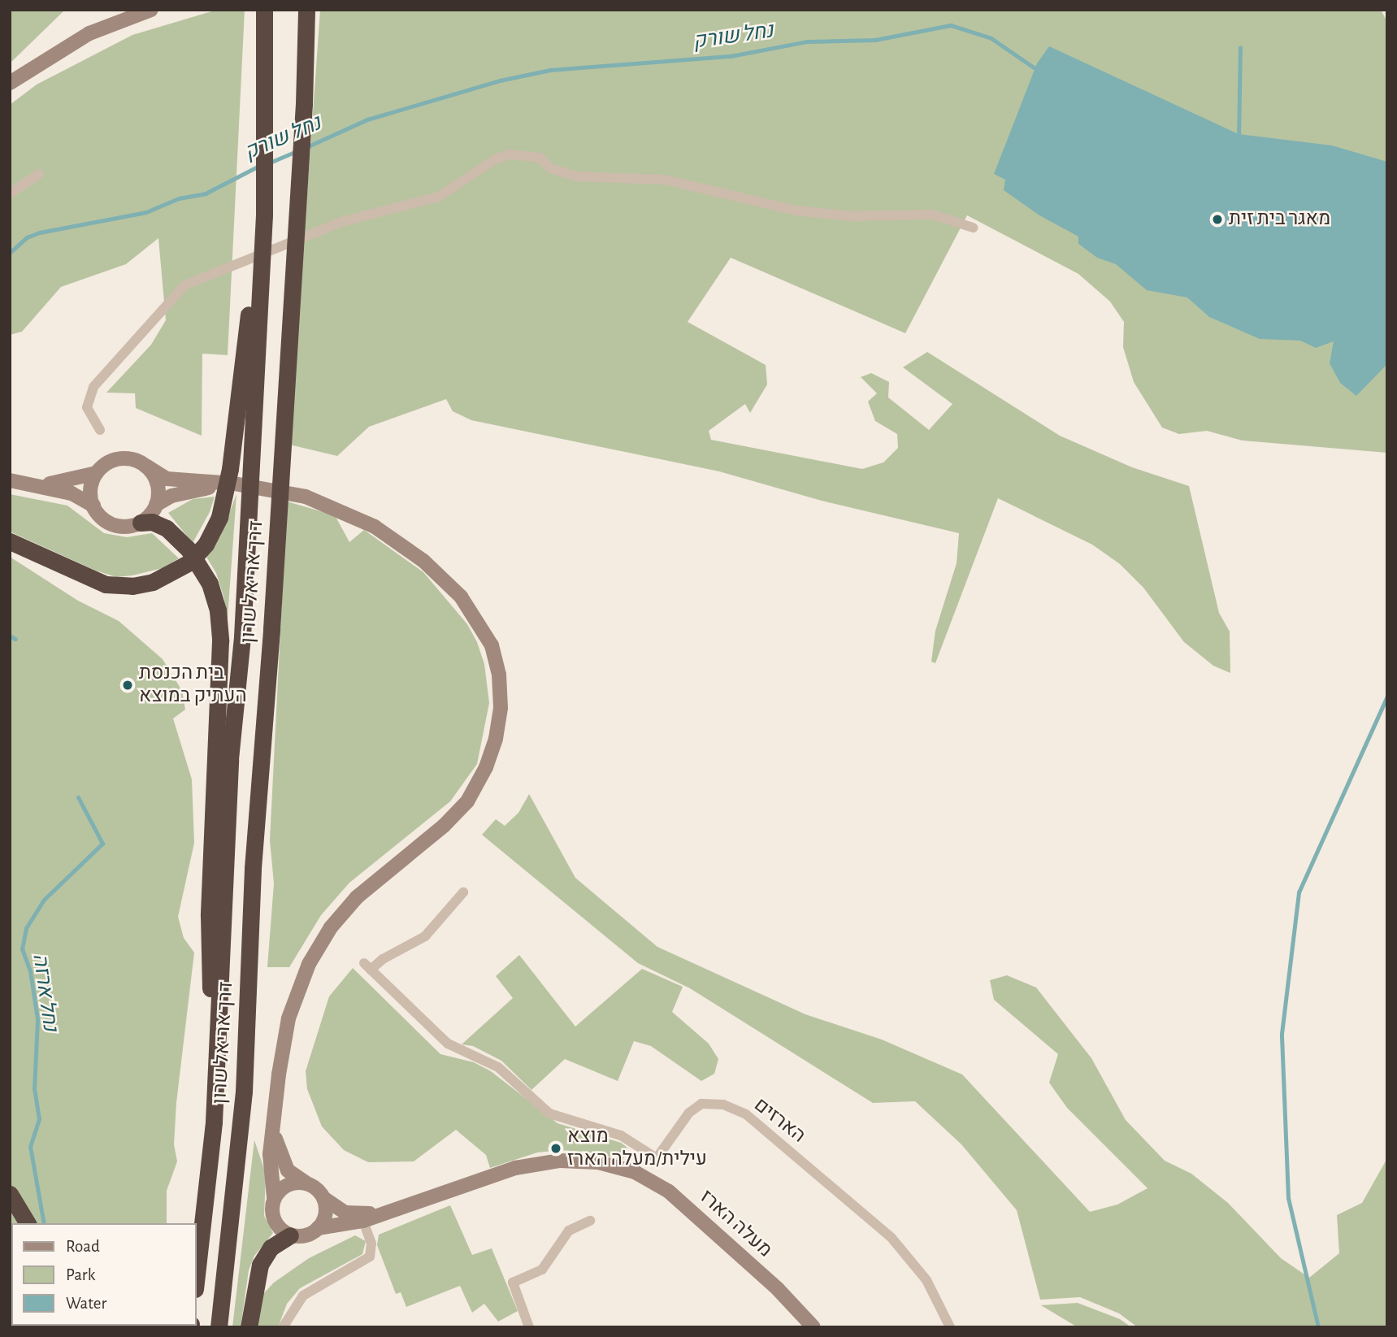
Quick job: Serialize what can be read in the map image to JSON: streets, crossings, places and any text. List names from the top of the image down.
{
  "streets": {
    "highway": ["דרך אריאל שרון"],
    "main road": ["מעלה הארז"],
    "street": ["הארזים"]
  },
  "water": ["נחל שורק", "נחל ארזה"],
  "places": ["מאגר בית זית", "בית הכנסת העתיק במוצא", "מוצא עילית/מעלה הארז"],
  "legend": ["Road", "Park", "Water"]
}
